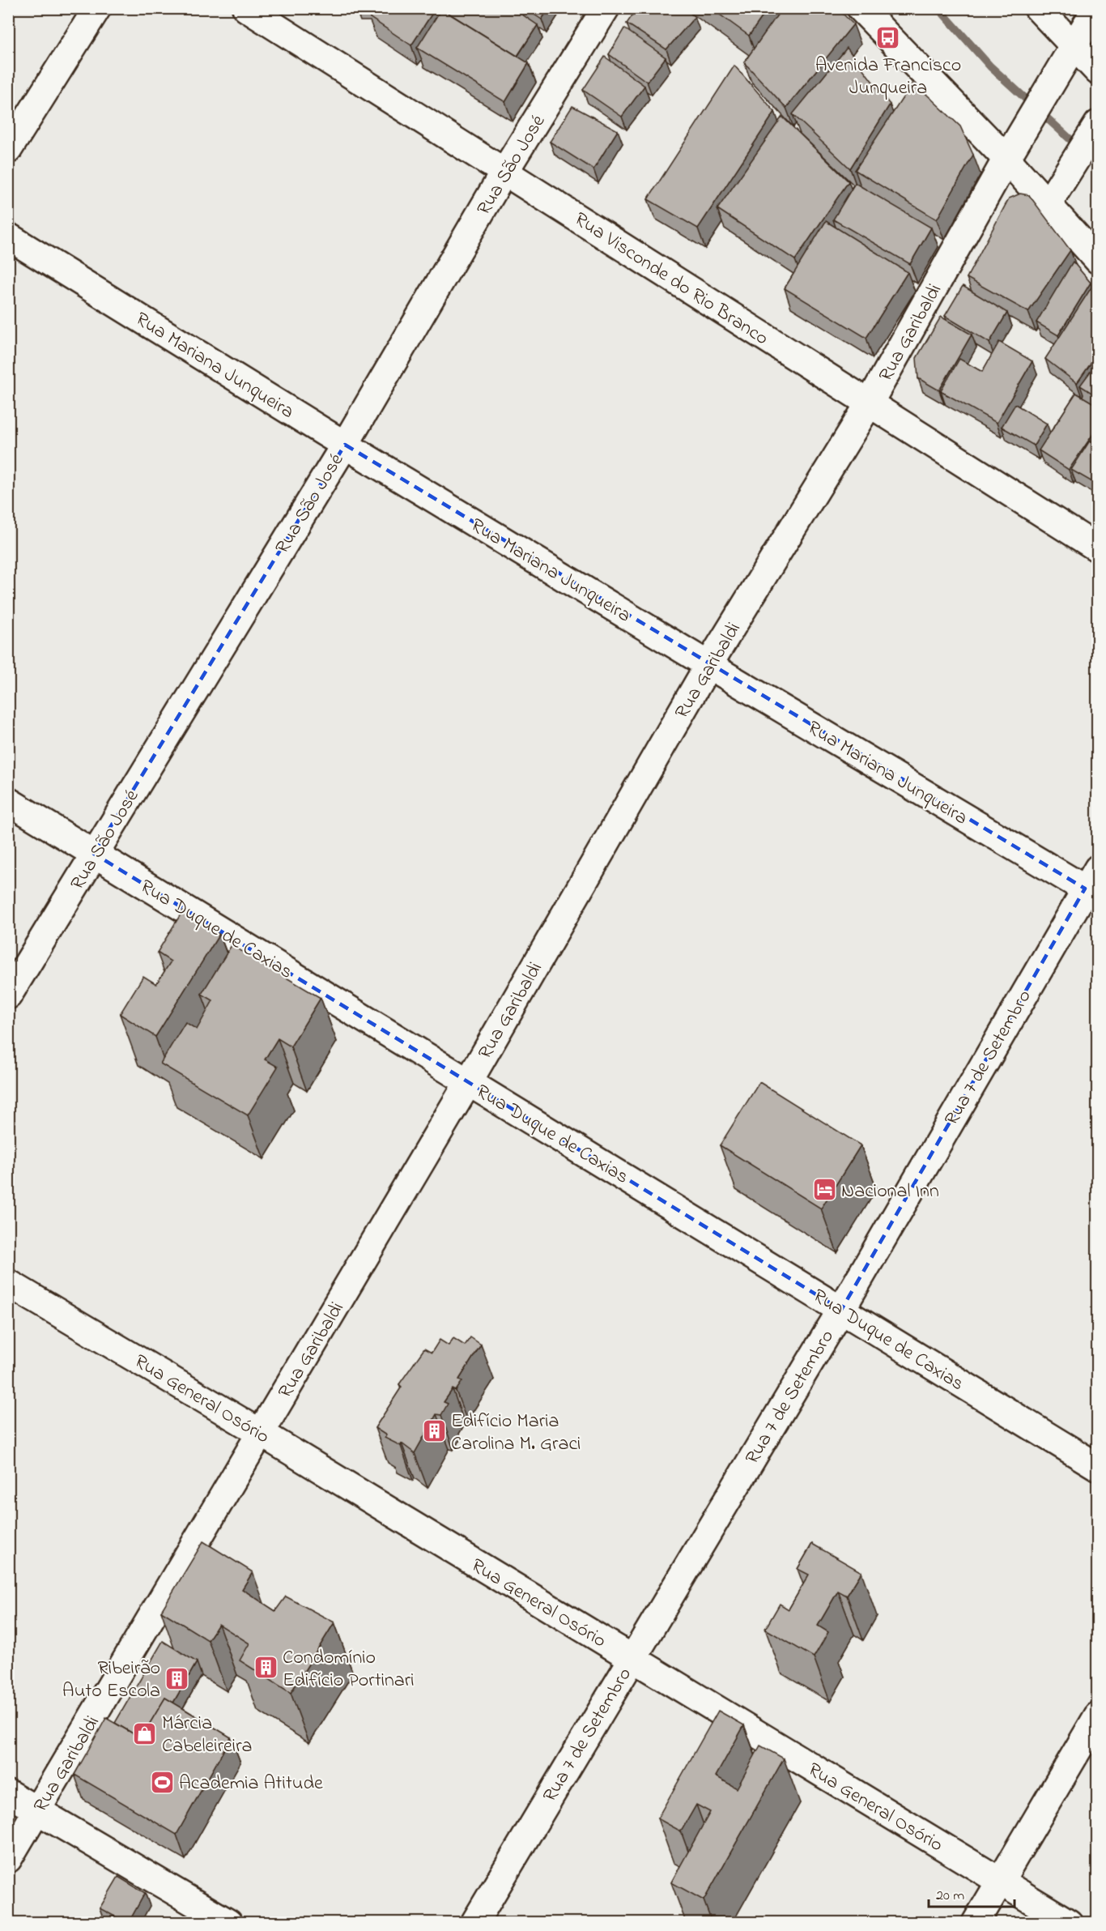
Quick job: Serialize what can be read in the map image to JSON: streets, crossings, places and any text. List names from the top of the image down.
{
  "streets": {
    "street": [
      "Rua São José",
      "Rua Visconde do Rio Branco",
      "Rua Garibaldi",
      "Rua Mariana Junqueira",
      "Rua Duque de Caxias",
      "Rua 7 de Setembro",
      "Rua General Osório"
    ]
  },
  "crossings": [
    ["Rua São José", "Rua Visconde do Rio Branco"],
    ["Rua São José", "Rua Mariana Junqueira"],
    ["Rua São José", "Rua Duque de Caxias"],
    ["Rua Visconde do Rio Branco", "Rua Garibaldi"],
    ["Rua Garibaldi", "Rua Mariana Junqueira"],
    ["Rua Garibaldi", "Rua Duque de Caxias"],
    ["Rua Garibaldi", "Rua General Osório"],
    ["Rua Mariana Junqueira", "Rua 7 de Setembro"],
    ["Rua Duque de Caxias", "Rua 7 de Setembro"],
    ["Rua 7 de Setembro", "Rua General Osório"]
  ],
  "places": {
    "bus stop": ["Avenida Francisco Junqueira"],
    "hotel": ["Nacional Inn"],
    "building": ["Edifício Maria Carolina M. Graci", "Condomínio Edifício Portinari", "Ribeirão Auto Escola"],
    "shop": ["Márcia Cabeleireira"],
    "sports": ["Academia Atitude"]
  },
  "scale_bar": "20 m"
}
